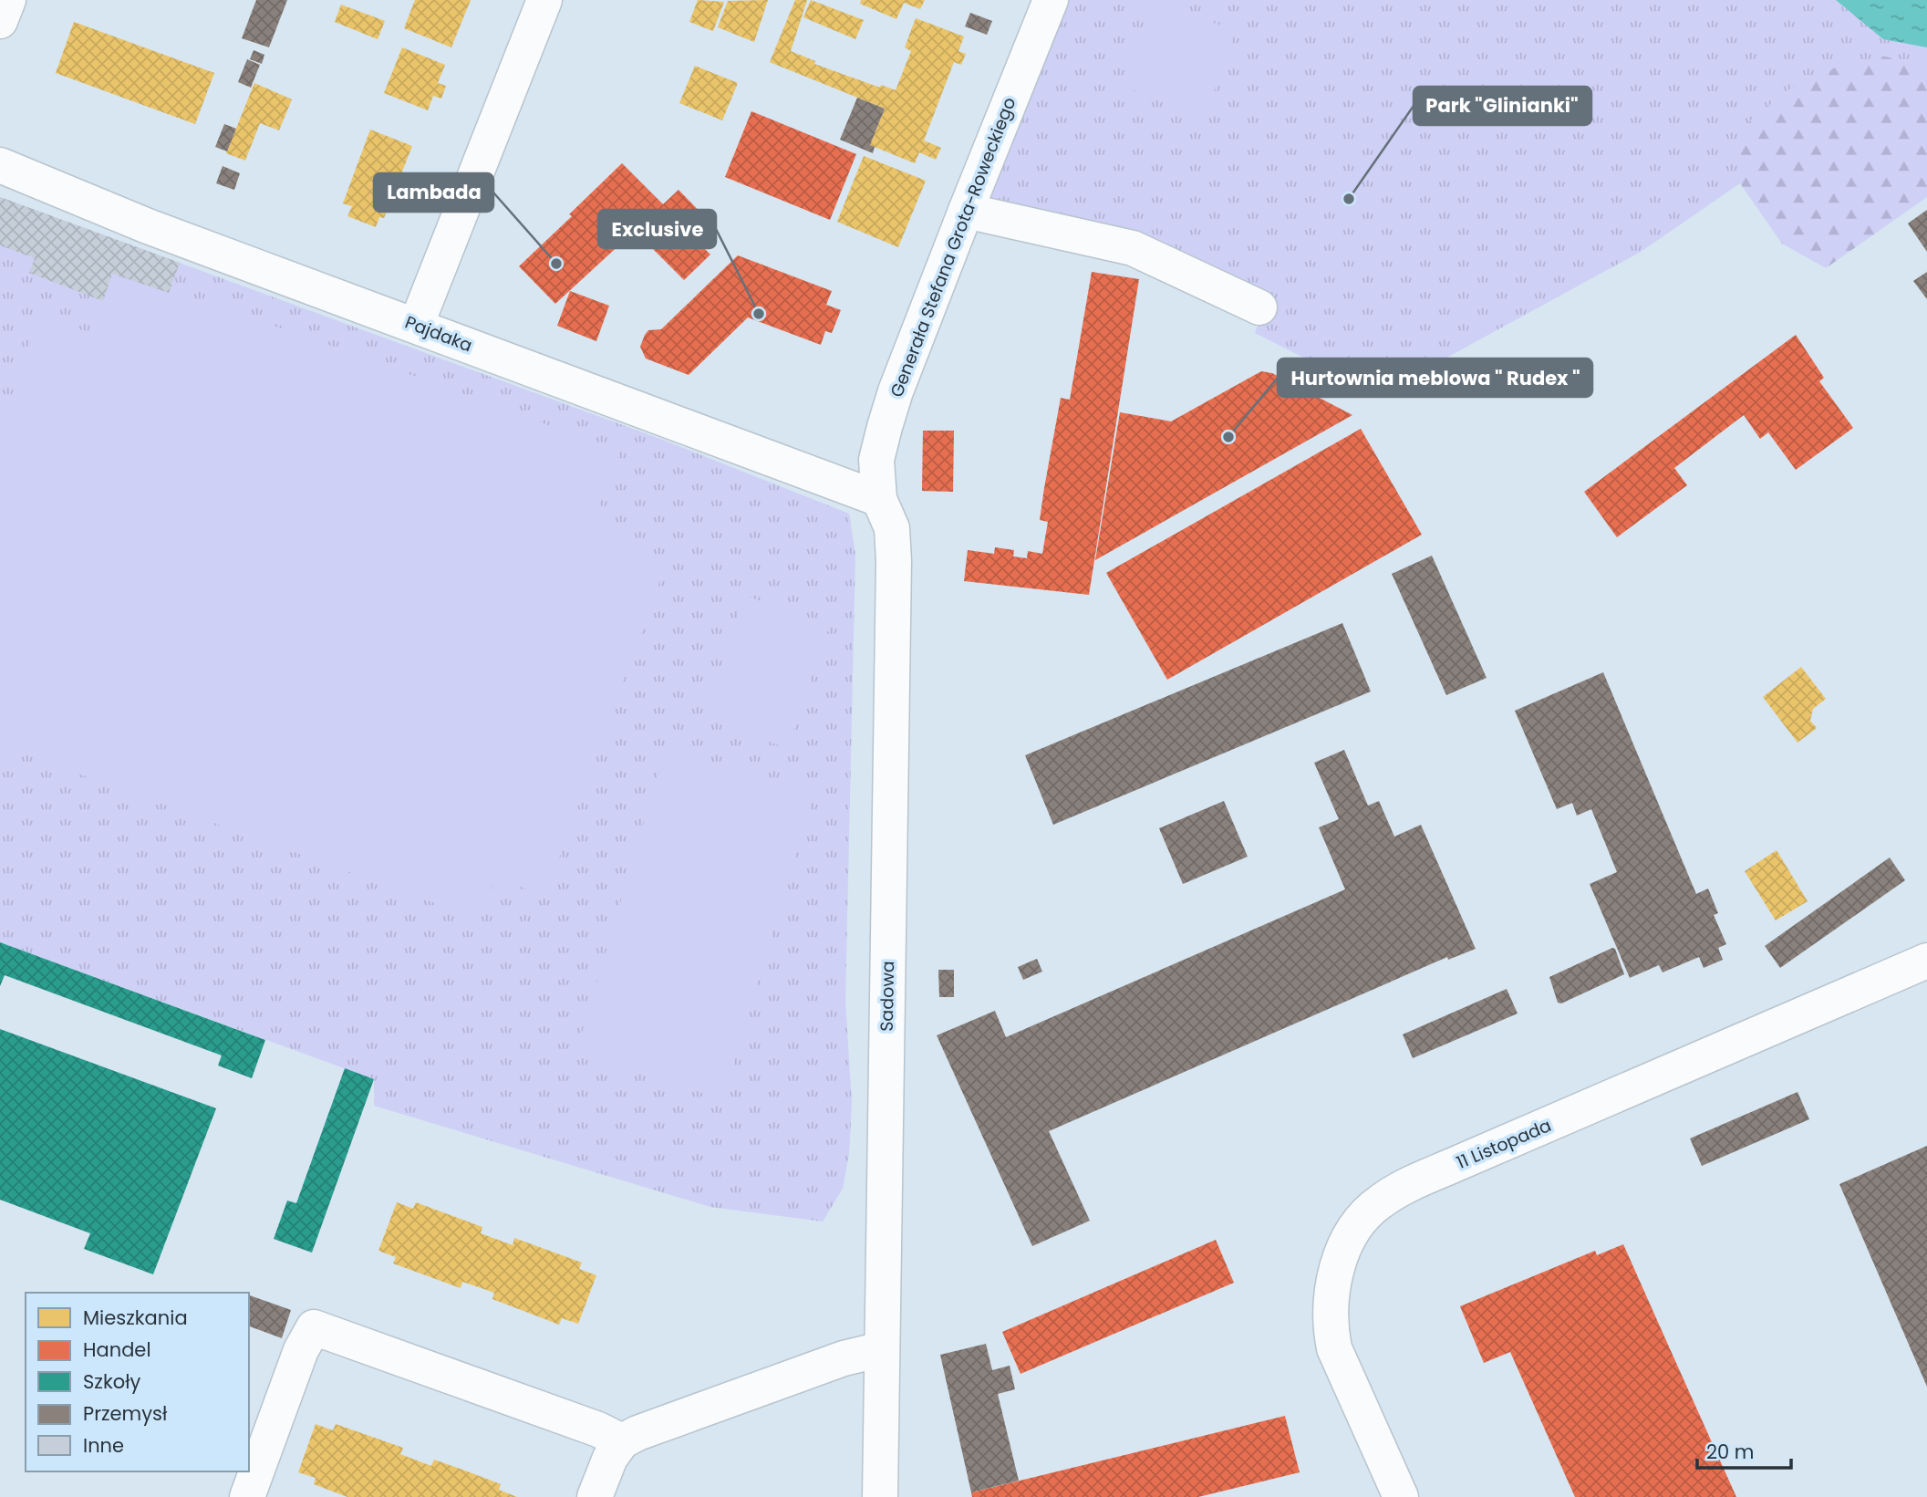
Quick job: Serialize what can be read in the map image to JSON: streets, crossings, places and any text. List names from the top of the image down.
{
  "streets": {
    "street": [
      "Generała Stefana Grota-Roweckiego",
      "Pajdaka",
      "Sadowa",
      "11 Listopada"
    ]
  },
  "crossings": [
    ["Generała Stefana Grota-Roweckiego", "Pajdaka"],
    ["Generała Stefana Grota-Roweckiego", "Sadowa"],
    ["Pajdaka", "Sadowa"]
  ],
  "places": [
    "Park \"Glinianki\"",
    "Lambada",
    "Exclusive",
    "Hurtownia meblowa \" Rudex \""
  ],
  "legend": [
    "Mieszkania",
    "Handel",
    "Szkoły",
    "Przemysł",
    "Inne"
  ],
  "scale_bar": "20 m"
}
